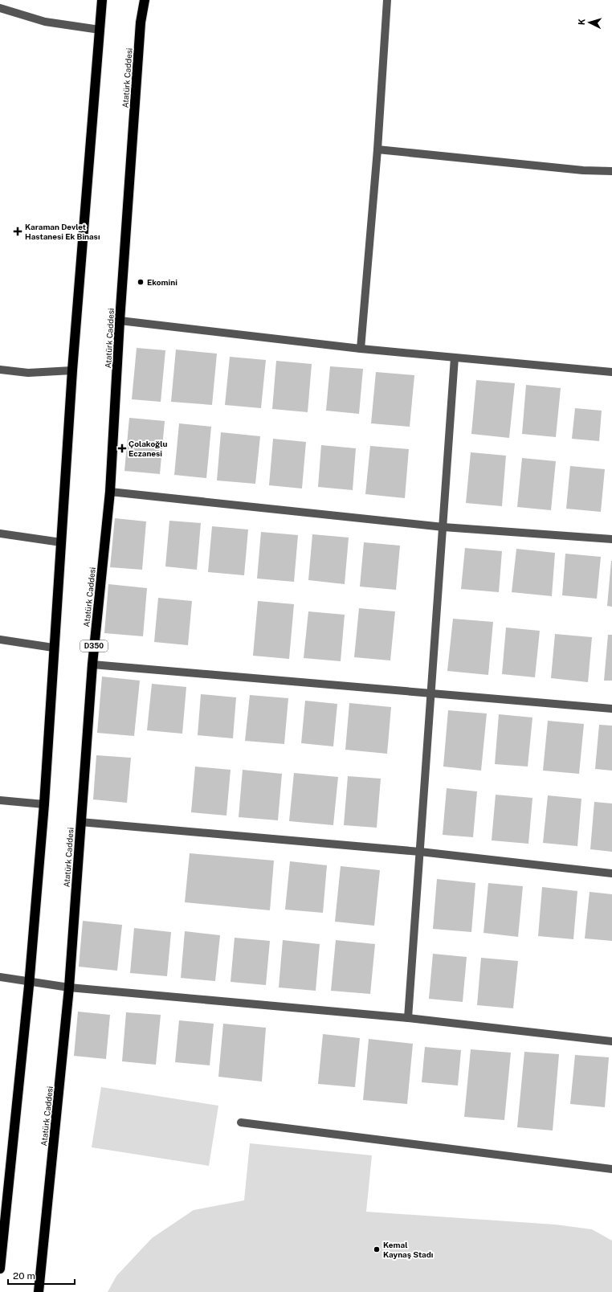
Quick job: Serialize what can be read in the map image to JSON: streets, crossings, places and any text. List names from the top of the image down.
{
  "streets": {
    "highway": ["Atatürk Caddesi", "D350"]
  },
  "places": {
    "health": ["Karaman Devlet Hastanesi Ek Binası", "Çolakoğlu Eczanesi"],
    "other": ["Ekomini", "Kemal Kaynaş Stadı"]
  },
  "scale_bar": "20 m",
  "north": "left"
}
